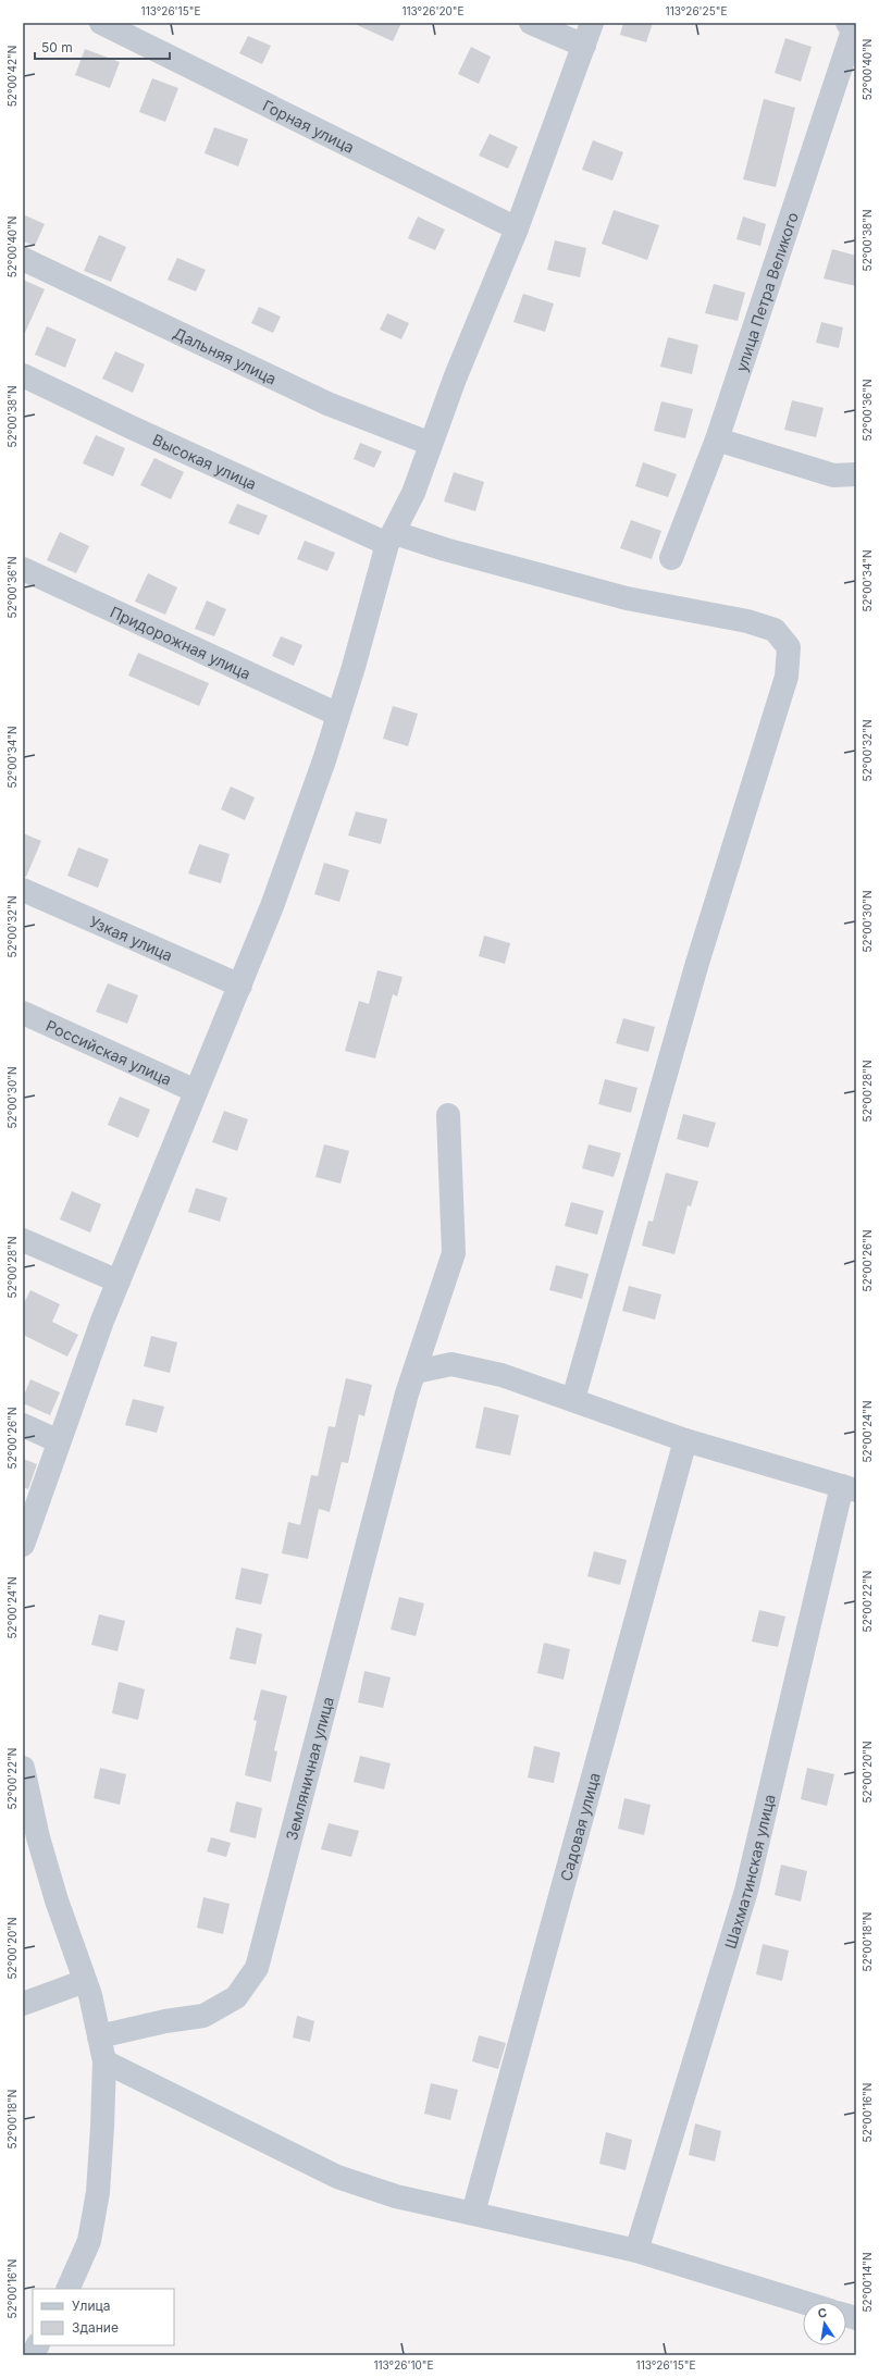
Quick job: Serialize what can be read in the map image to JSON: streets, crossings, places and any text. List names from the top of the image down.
{
  "streets": {
    "street": [
      "Горная улица",
      "улица Петра Великого",
      "Дальняя улица",
      "Высокая улица",
      "Придорожная улица",
      "Узкая улица",
      "Российская улица",
      "Земляничная улица",
      "Садовая улица",
      "Шахматинская улица"
    ]
  },
  "legend": ["Улица", "Здание"],
  "scale_bar": "50 m",
  "north": "top",
  "coordinates": [
    "113°26'15\"E",
    "113°26'20\"E",
    "113°26'25\"E",
    "52°00'40\"N",
    "52°00'42\"N",
    "52°00'38\"N",
    "52°00'36\"N",
    "52°00'34\"N",
    "52°00'32\"N",
    "52°00'30\"N",
    "52°00'28\"N",
    "52°00'26\"N",
    "52°00'24\"N",
    "52°00'22\"N",
    "52°00'20\"N",
    "52°00'18\"N",
    "52°00'16\"N",
    "52°00'14\"N",
    "113°26'10\"E"
  ]
}
